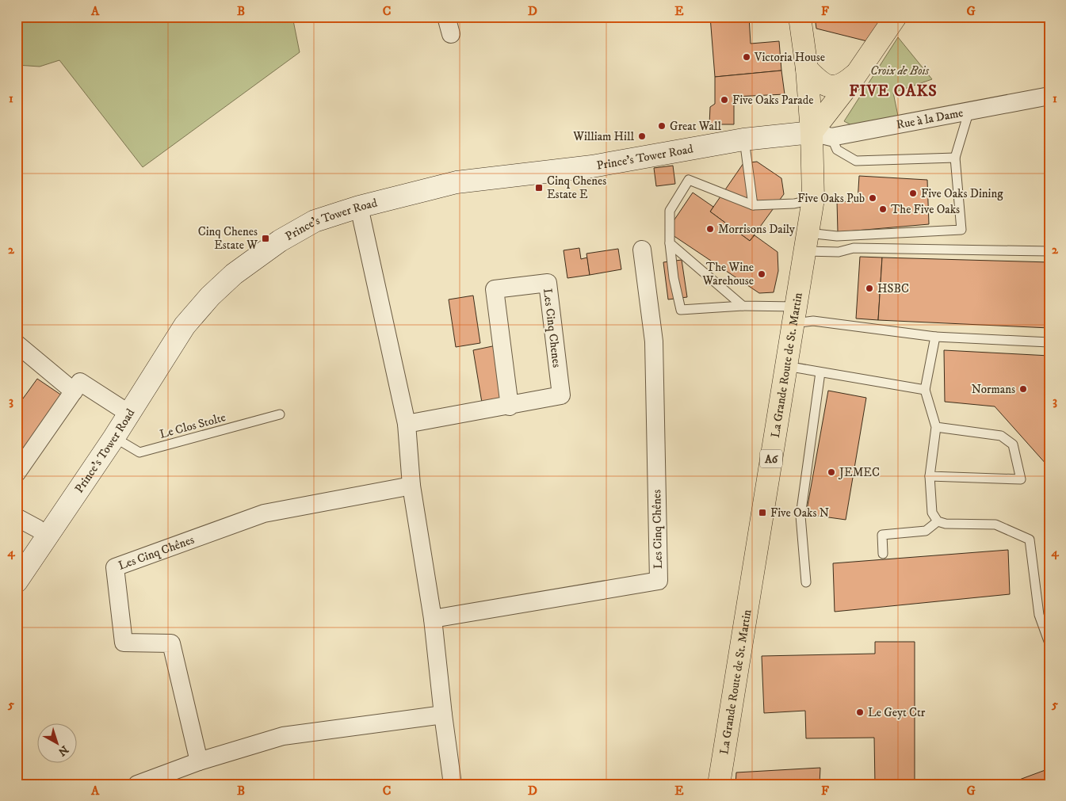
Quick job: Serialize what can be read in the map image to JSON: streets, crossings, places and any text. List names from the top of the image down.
{
  "streets": {
    "main road": ["Prince's Tower Road", "La Grande Route de St. Martin", "A6"],
    "street": ["Rue à la Dame", "Les Cinq Chenes", "Les Cinq Chênes"],
    "lane": ["Le Clos Stolte"]
  },
  "crossings": [
    ["Rue à la Dame", "Prince's Tower Road"],
    ["Rue à la Dame", "La Grande Route de St. Martin"],
    ["Rue à la Dame", "A6"],
    ["Prince's Tower Road", "La Grande Route de St. Martin"],
    ["Prince's Tower Road", "Le Clos Stolte"],
    ["Prince's Tower Road", "A6"],
    ["La Grande Route de St. Martin", "A6"]
  ],
  "districts": ["FIVE OAKS"],
  "parks": ["Croix de Bois"],
  "places": {
    "other": [
      "Victoria House",
      "Five Oaks Parade",
      "Great Wall",
      "William Hill",
      "Five Oaks Dining",
      "Five Oaks Pub",
      "The Five Oaks",
      "Morrisons Daily",
      "The Wine Warehouse",
      "HSBC",
      "Normans",
      "JEMEC",
      "Le Geyt Ctr"
    ],
    "transit": ["Cinq Chenes Estate E", "Cinq Chenes Estate W", "Five Oaks N"]
  },
  "north": "bottom right",
  "grid": {
    "columns": [
      "A",
      "B",
      "C",
      "D",
      "E",
      "F",
      "G"
    ],
    "rows": [
      "1",
      "2",
      "3",
      "4",
      "5"
    ]
  }
}
